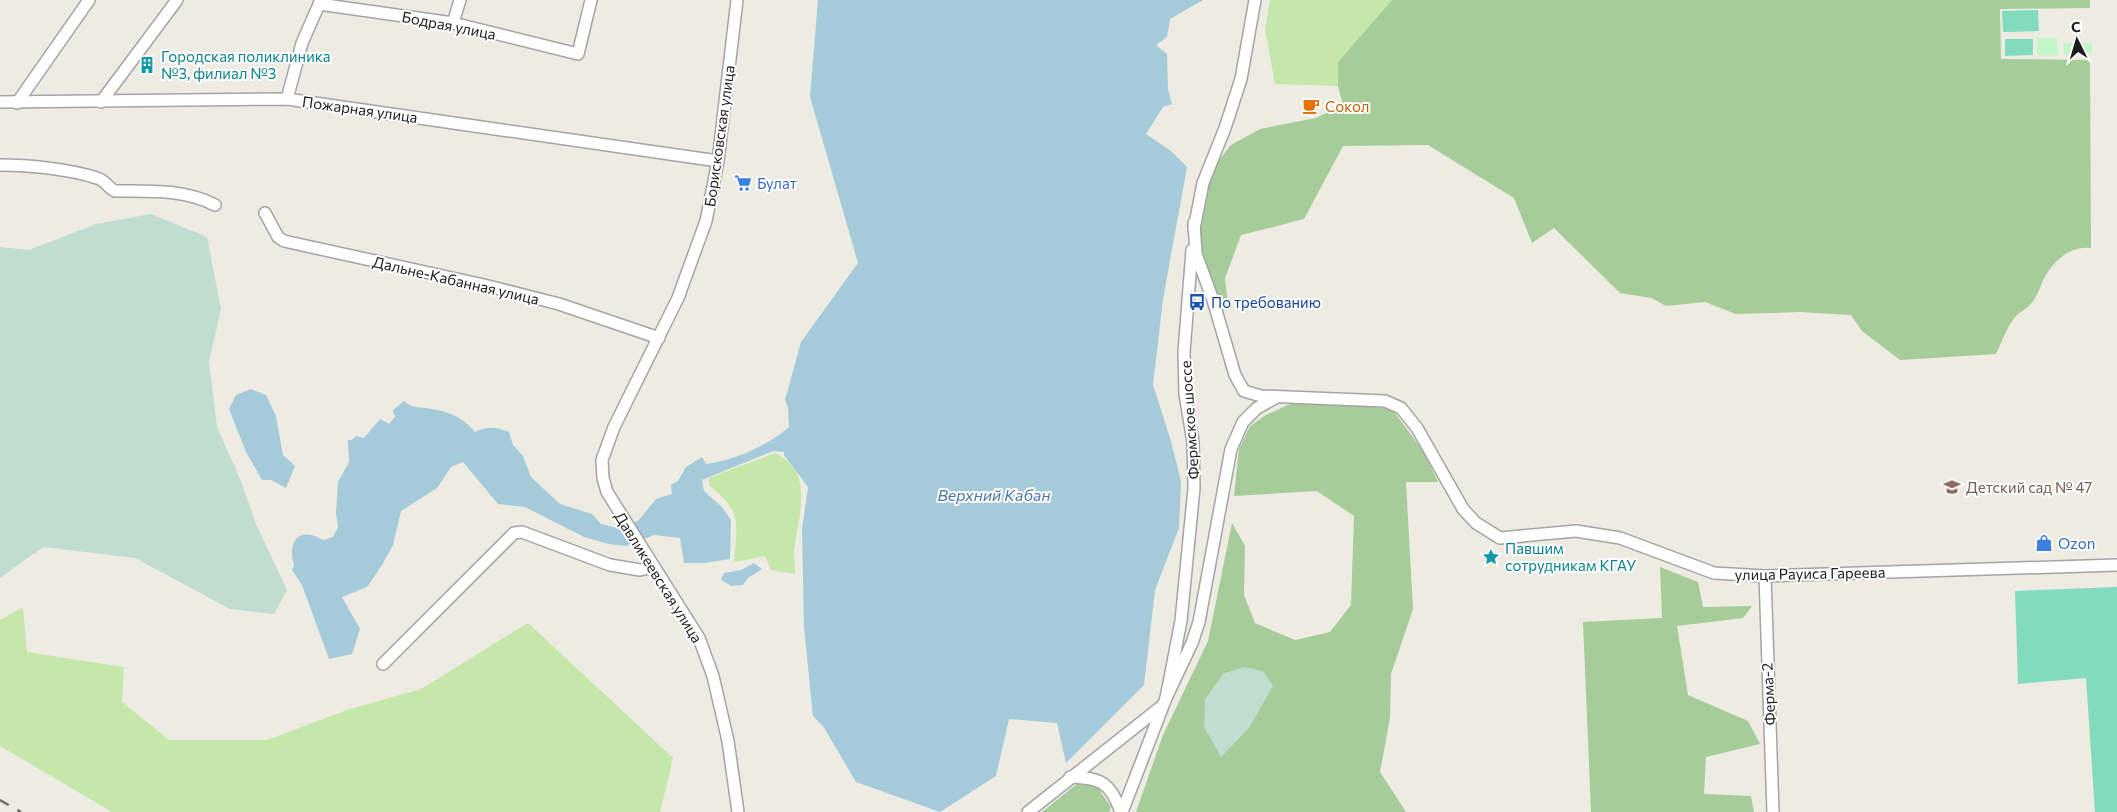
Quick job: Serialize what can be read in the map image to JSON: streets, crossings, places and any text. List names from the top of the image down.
{
  "streets": {
    "street": [
      "Бодрая улица",
      "Пожарная улица",
      "Борисковская улица",
      "Дальне-Кабанная улица",
      "Фермское шоссе",
      "улица Рауиса Гареева",
      "Давликеевская улица",
      "Ферма-2"
    ]
  },
  "crossings": [
    ["Пожарная улица", "Борисковская улица"],
    ["Борисковская улица", "Дальне-Кабанная улица"],
    ["Борисковская улица", "Давликеевская улица"],
    ["Фермское шоссе", "улица Рауиса Гареева"],
    ["улица Рауиса Гареева", "Ферма-2"]
  ],
  "water": ["Верхний Кабан"],
  "places": {
    "building": ["Городская поликлиника №3, филиал №3"],
    "cafe": ["Сокол"],
    "supermarket": ["Булат"],
    "bus stop": ["По требованию"],
    "school or university": ["Детский сад № 47"],
    "shop": ["Ozon"],
    "place": ["Павшим сотрудникам КГАУ"]
  },
  "north": "top"
}
